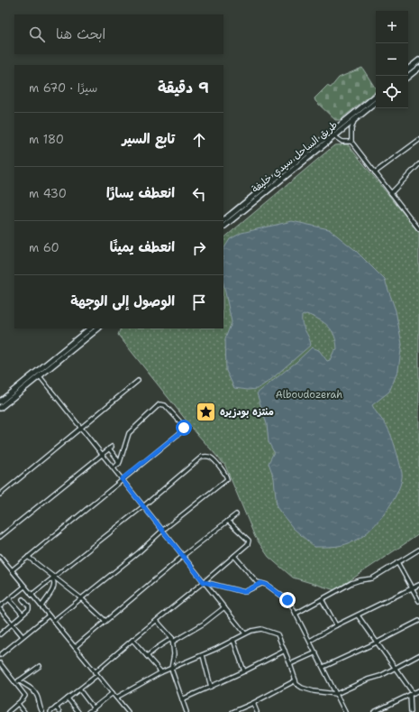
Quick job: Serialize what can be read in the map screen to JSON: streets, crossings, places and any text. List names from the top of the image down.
{
  "streets": {
    "highway": ["طريق الساحل سيدي خليفة"]
  },
  "parks": ["Alboudozerah"],
  "places": {
    "place": ["منتزه بودزيره"]
  },
  "page": {
    "map_buttons": ["+", "−"],
    "search": "ابحث هنا",
    "heading": ["9 دقيقة", "سيرًا · 670 m"],
    "list": [
      ["تابع السير", "180 m"],
      ["انعطف يسارًا", "430 m"],
      ["انعطف يمينًا", "60 m"],
      "الوصول إلى الوجهة"
    ]
  }
}
